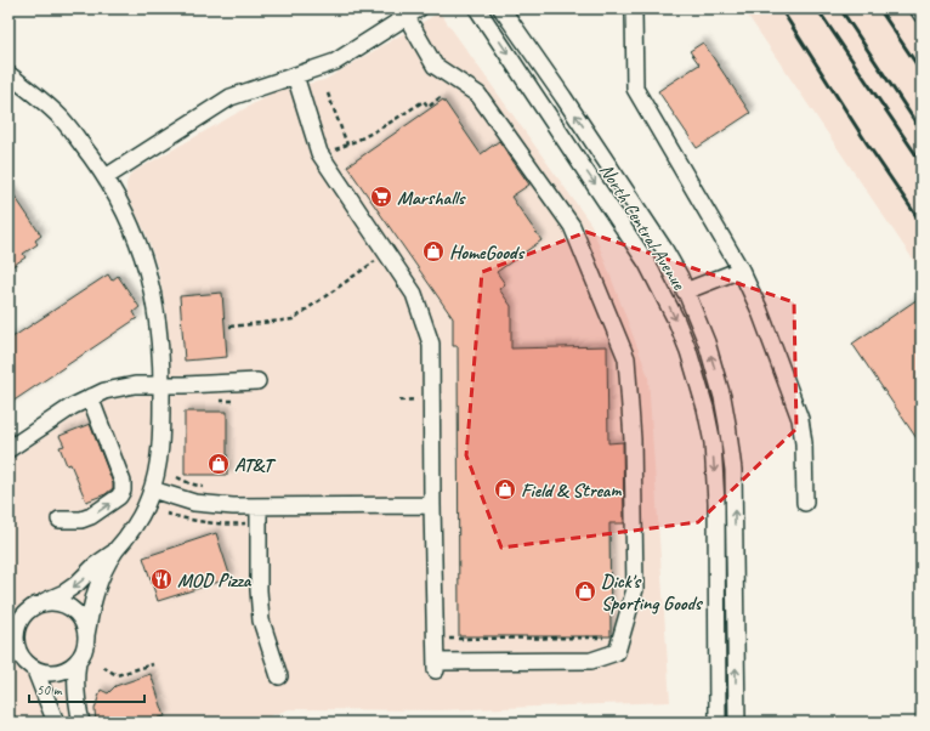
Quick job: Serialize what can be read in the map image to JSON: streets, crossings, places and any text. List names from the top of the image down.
{
  "streets": {
    "street": ["North Central Avenue"]
  },
  "places": {
    "supermarket": ["Marshalls"],
    "shop": [
      "HomeGoods",
      "AT&T",
      "Field & Stream",
      "Dick's Sporting Goods"
    ],
    "restaurant": ["MOD Pizza"]
  },
  "scale_bar": "50 m"
}
